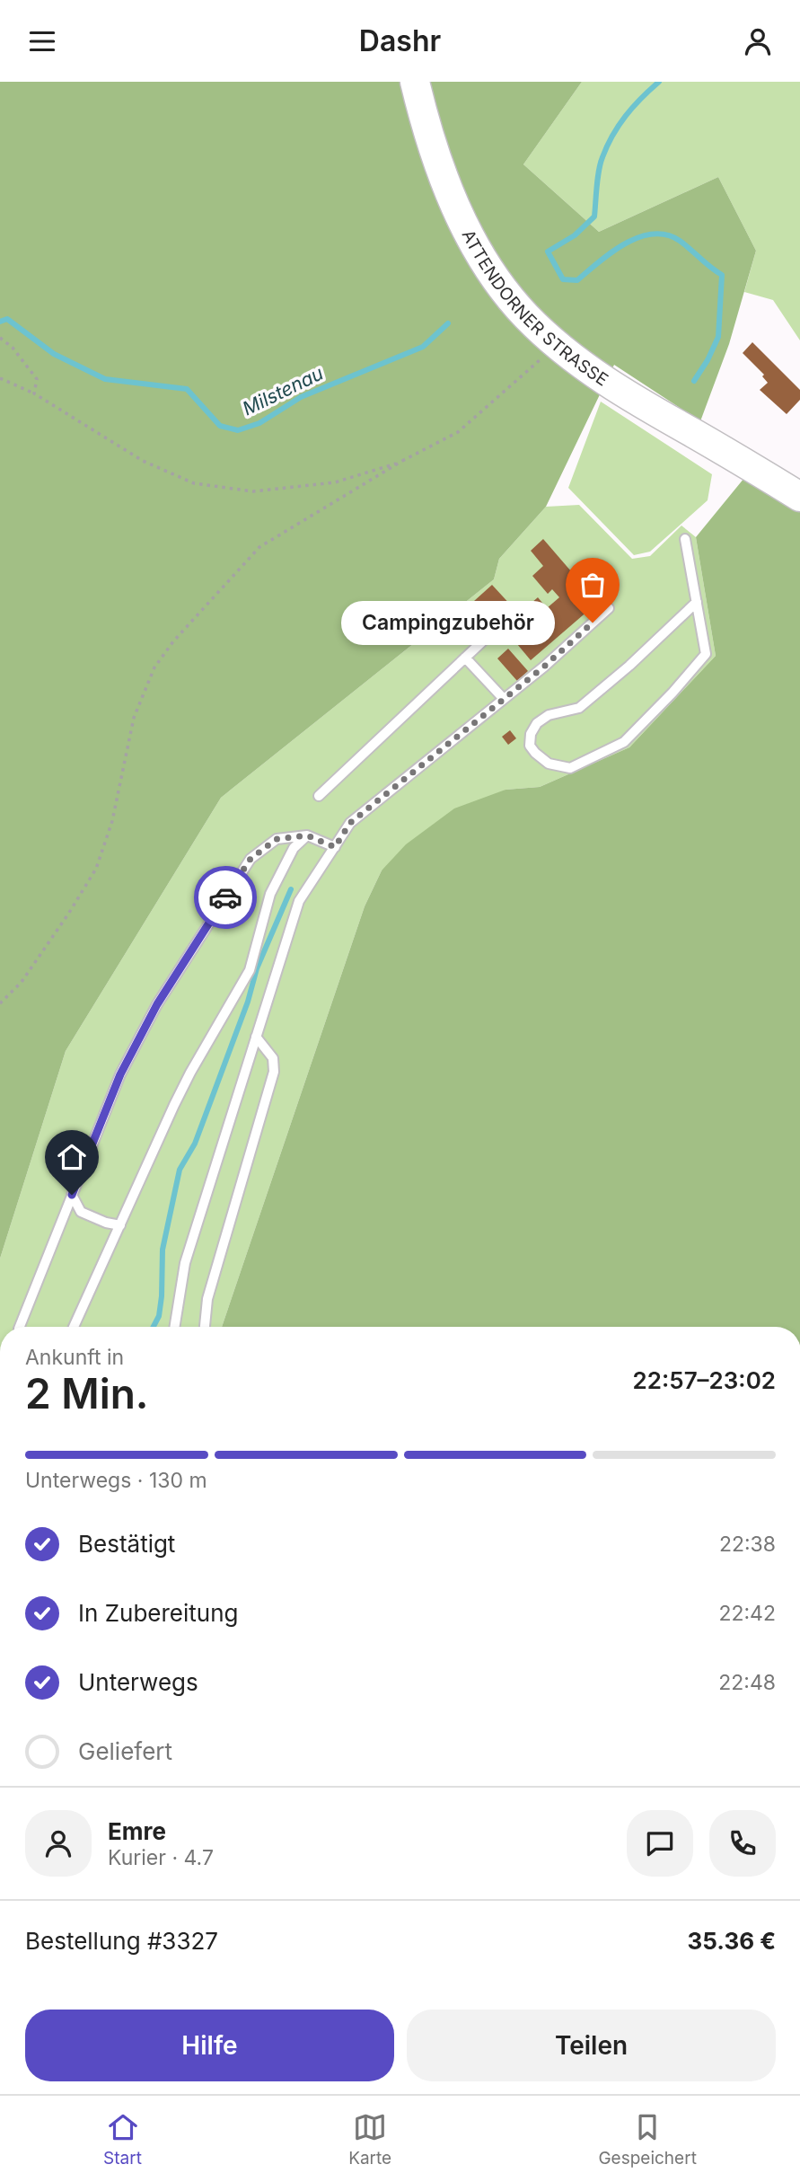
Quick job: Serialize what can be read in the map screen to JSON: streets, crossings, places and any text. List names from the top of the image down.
{
  "streets": {
    "main road": ["ATTENDORNER STRASSE"]
  },
  "water": ["Milstenau"],
  "places": ["Campingzubehör"],
  "page": {
    "header": "Dashr",
    "bubble": "Campingzubehör",
    "heading": ["2 Min.", "Ankunft in", "22:57–23:02"],
    "panel": [
      "Emre",
      "Kurier · 4.7",
      "Bestellung #3327",
      "35.36 €"
    ],
    "bar": "Unterwegs · 130 m",
    "list": [
      ["Bestätigt", "22:38"],
      ["In Zubereitung", "22:42"],
      ["Unterwegs", "22:48"],
      "Geliefert"
    ],
    "buttons": ["Hilfe", "Teilen"],
    "tabs": ["Start", "Karte", "Gespeichert"]
  }
}
